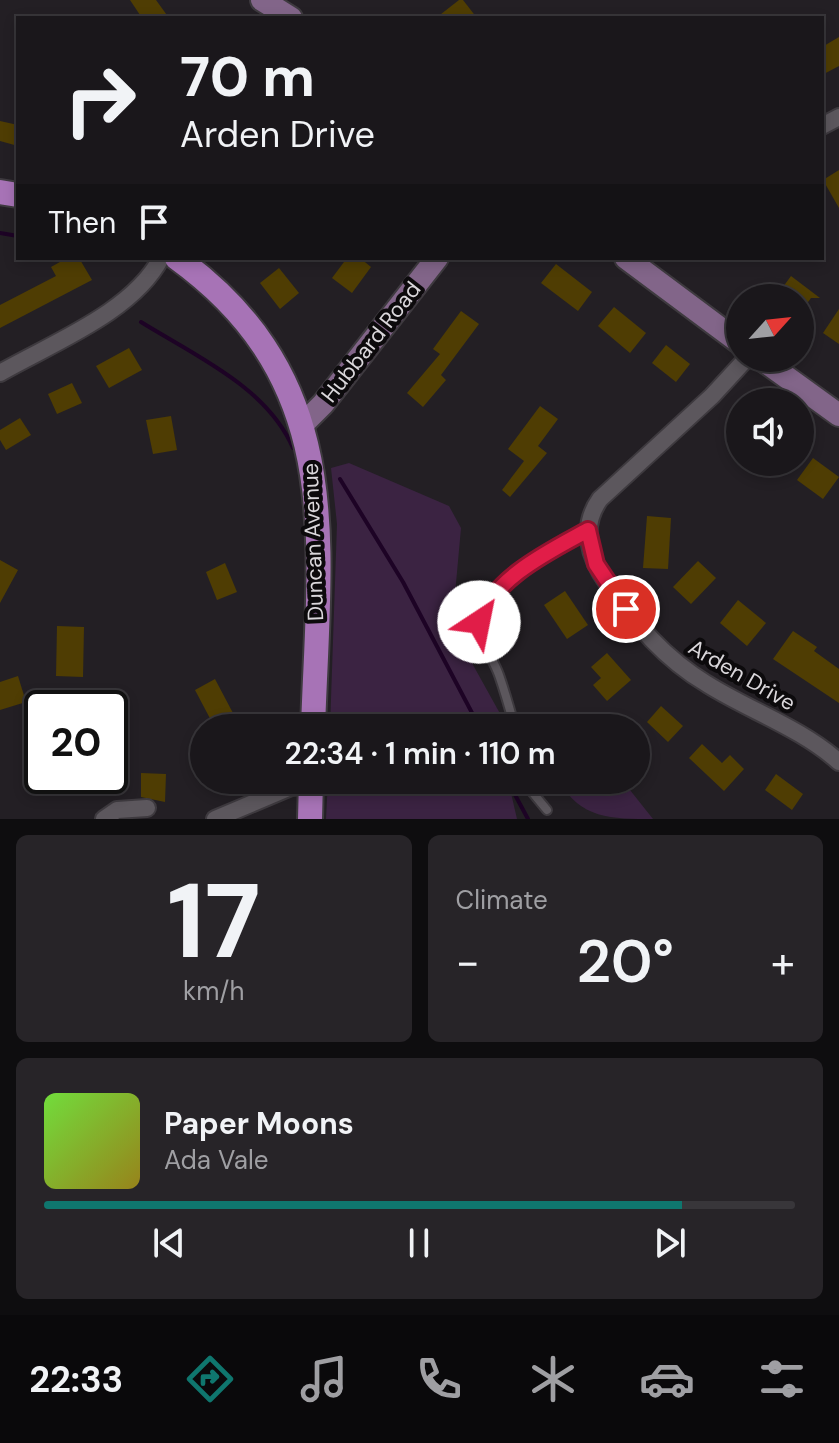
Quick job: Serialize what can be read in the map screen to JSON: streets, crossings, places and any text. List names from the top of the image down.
{
  "streets": {
    "main road": ["Duncan Avenue"],
    "street": ["Hubbard Road", "Arden Drive"]
  },
  "crossings": [
    ["Hubbard Road", "Duncan Avenue"]
  ],
  "north": "top right",
  "page": {
    "turn": ["70 m", "Arden Drive"],
    "then": "Then",
    "limit": "20",
    "trip": "22:34 · 1 min · 110 m",
    "tile": [
      ["17", "km/h"],
      "Climate"
    ],
    "heat": ["−", "20°", "+"],
    "song": ["Paper Moons", "Ada Vale"],
    "tabs": "22:33"
  }
}
